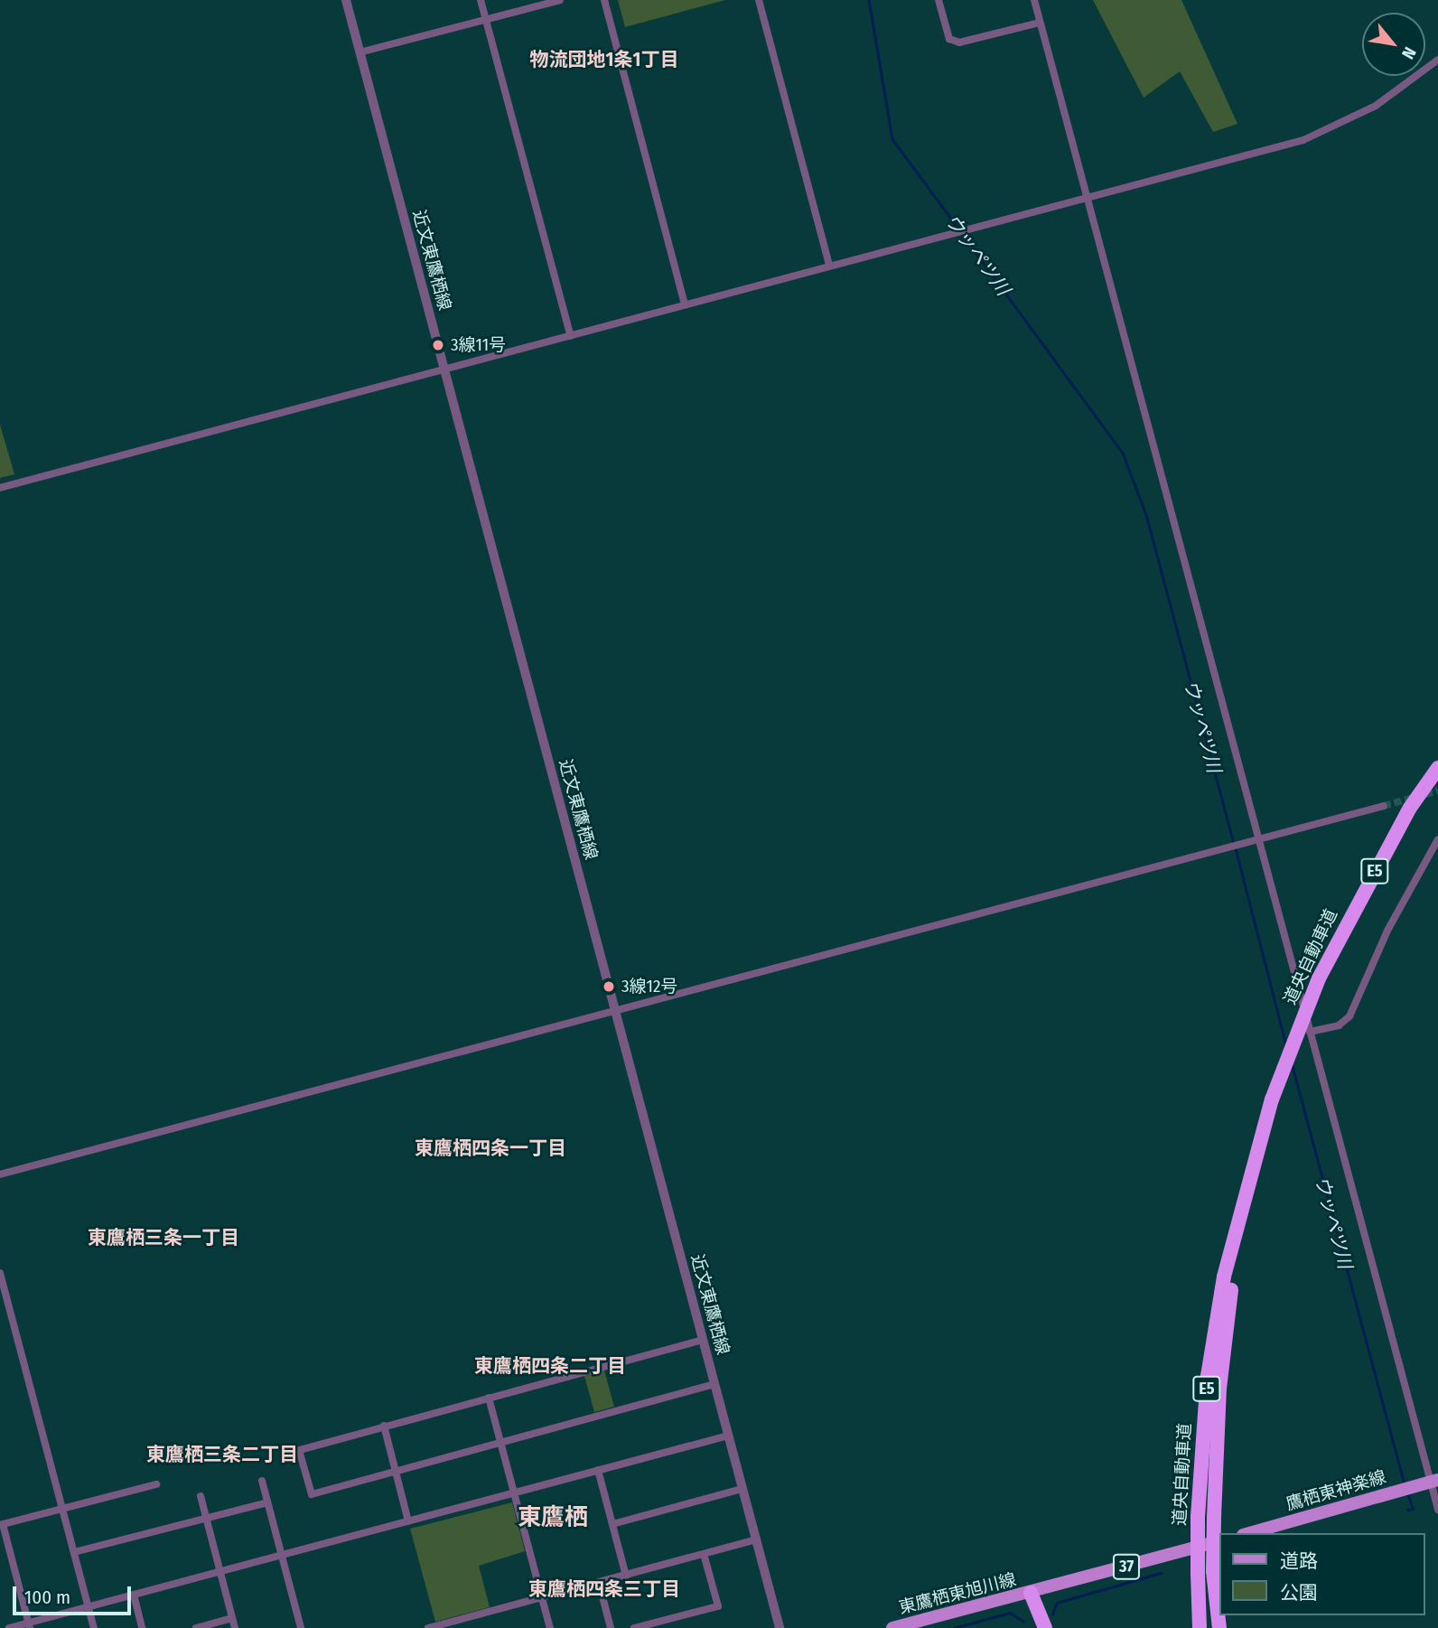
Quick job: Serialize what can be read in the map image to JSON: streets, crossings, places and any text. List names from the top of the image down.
{
  "streets": {
    "highway": ["E5", "道央自動車道"],
    "main road": ["鷹栖東神楽線", "37", "東鷹栖東旭川線"],
    "street": ["近文東鷹栖線"]
  },
  "crossings": [
    ["37", "東鷹栖東旭川線"]
  ],
  "districts": [
    "物流団地1条1丁目",
    "東鷹栖四条一丁目",
    "東鷹栖三条一丁目",
    "東鷹栖四条二丁目",
    "東鷹栖三条二丁目",
    "東鷹栖",
    "東鷹栖四条三丁目"
  ],
  "water": ["ウッペツ川"],
  "places": ["3線11号", "3線12号"],
  "legend": ["道路", "公園"],
  "scale_bar": "100 m",
  "north": "bottom right"
}
